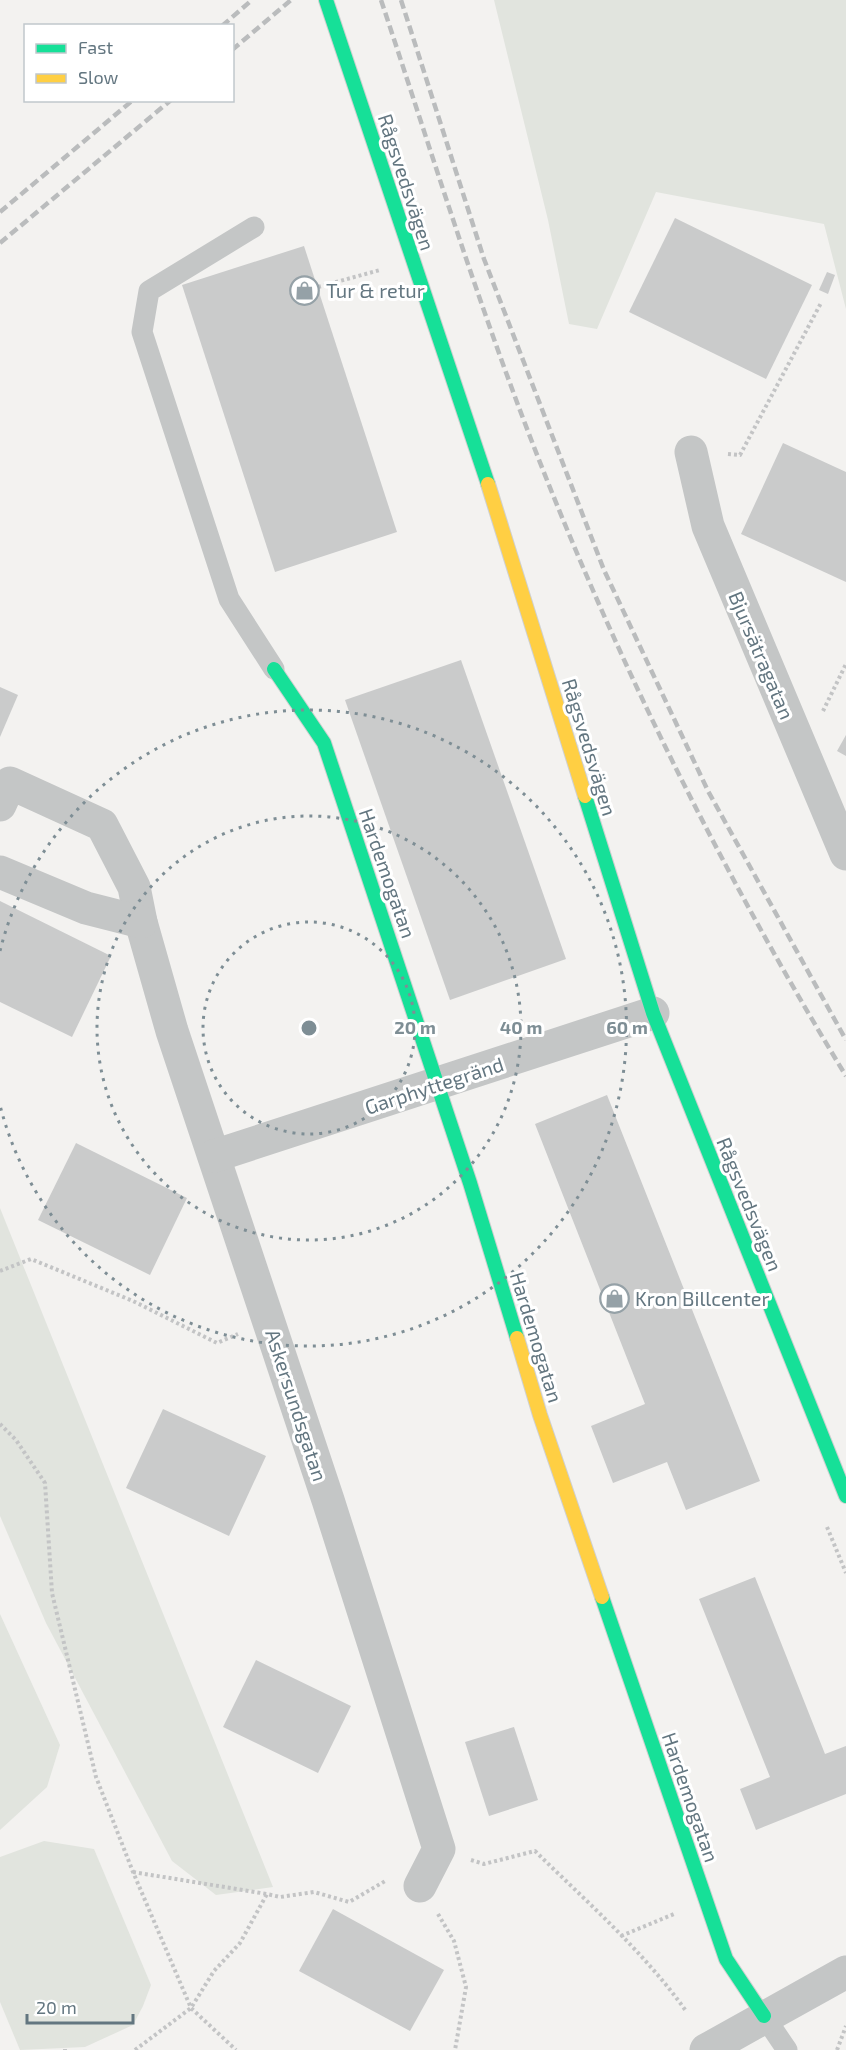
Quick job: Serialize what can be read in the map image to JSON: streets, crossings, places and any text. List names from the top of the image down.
{
  "streets": {
    "street": [
      "Rågsvedsvägen",
      "Bjursätragatan",
      "Hardemogatan",
      "Garphyttegränd",
      "Askersundsgatan"
    ]
  },
  "crossings": [
    ["Rågsvedsvägen", "Garphyttegränd"],
    ["Hardemogatan", "Garphyttegränd"],
    ["Garphyttegränd", "Askersundsgatan"]
  ],
  "places": {
    "shop": ["Tur & retur", "Kron Billcenter"]
  },
  "legend": ["Fast", "Slow"],
  "scale_bar": "20 m",
  "rings": ["20 m", "40 m", "60 m"]
}
